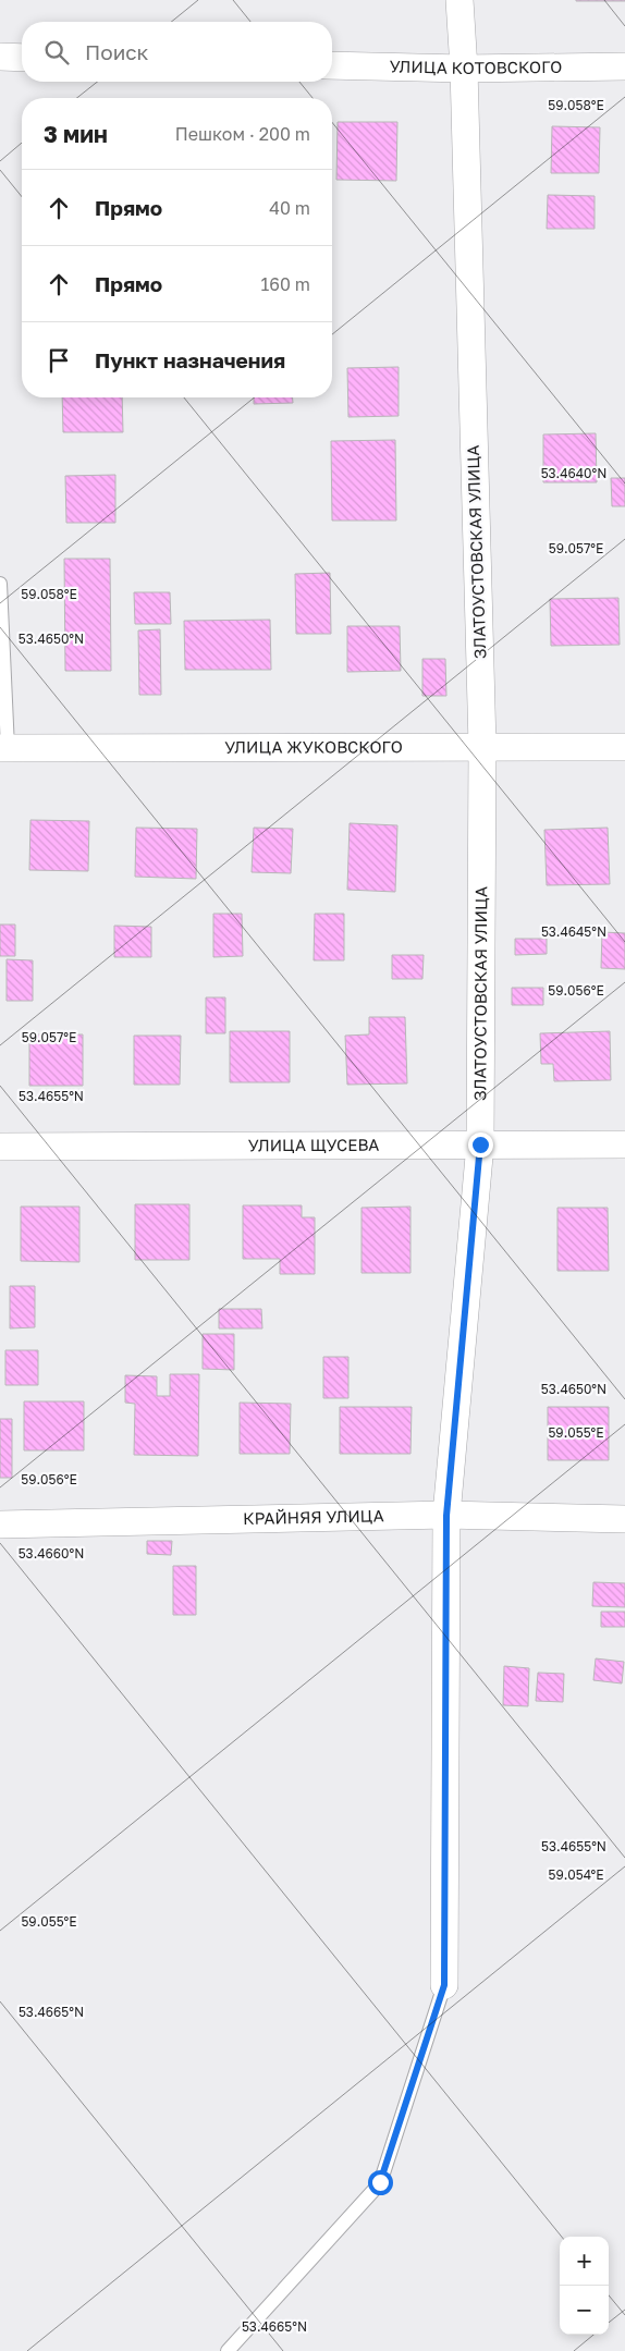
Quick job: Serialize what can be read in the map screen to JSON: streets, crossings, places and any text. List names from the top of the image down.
{
  "streets": {
    "street": [
      "УЛИЦА КОТОВСКОГО",
      "ЗЛАТОУСТОВСКАЯ УЛИЦА",
      "УЛИЦА ЖУКОВСКОГО",
      "УЛИЦА ЩУСЕВА",
      "КРАЙНЯЯ УЛИЦА"
    ]
  },
  "crossings": [
    ["УЛИЦА КОТОВСКОГО", "ЗЛАТОУСТОВСКАЯ УЛИЦА"],
    ["ЗЛАТОУСТОВСКАЯ УЛИЦА", "УЛИЦА ЖУКОВСКОГО"],
    ["ЗЛАТОУСТОВСКАЯ УЛИЦА", "УЛИЦА ЩУСЕВА"],
    ["ЗЛАТОУСТОВСКАЯ УЛИЦА", "КРАЙНЯЯ УЛИЦА"]
  ],
  "page": {
    "search": "Поиск",
    "heading": ["3 мин", "Пешком · 200 m"],
    "list": [
      ["Прямо", "40 m"],
      ["Прямо", "160 m"],
      "Пункт назначения"
    ],
    "map_buttons": ["+", "−"]
  },
  "coordinates": [
    "59.058°E",
    "53.4640°N",
    "59.057°E",
    "53.4650°N",
    "53.4645°N",
    "59.056°E",
    "53.4655°N",
    "59.055°E",
    "53.4660°N",
    "59.054°E",
    "53.4665°N"
  ]
}
